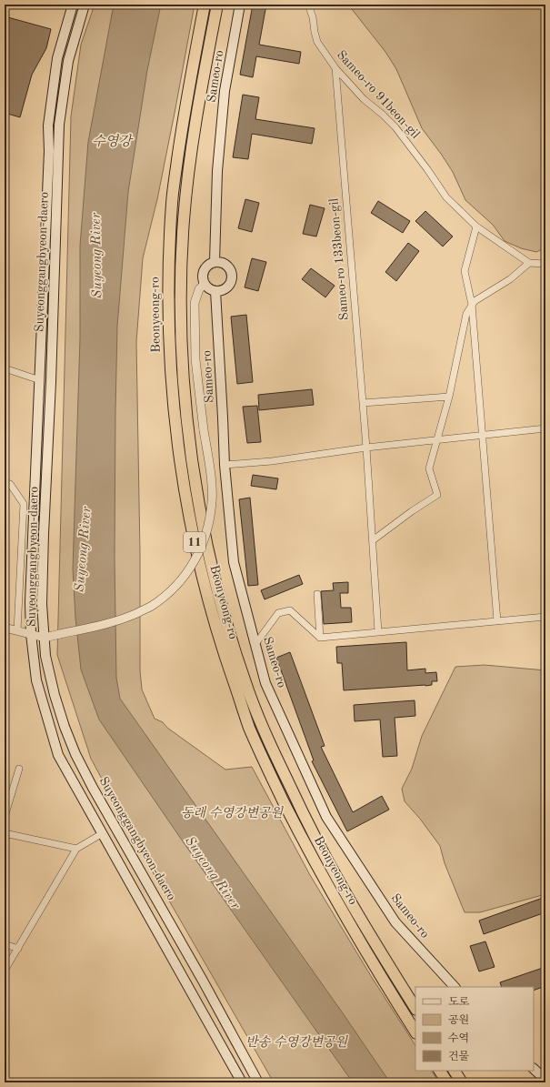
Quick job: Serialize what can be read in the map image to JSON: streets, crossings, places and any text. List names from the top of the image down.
{
  "streets": {
    "highway": ["Beonyeong-ro", "11"],
    "main road": ["Sameo-ro", "Suyeonggangbyeon-daero"],
    "street": ["Sameo-ro 91beon-gil", "Sameo-ro 133beon-gil"]
  },
  "crossings": [
    ["Sameo-ro 91beon-gil", "Sameo-ro 133beon-gil"]
  ],
  "water": ["수영강", "Suyeong River"],
  "parks": ["동래 수영강변공원", "반송 수영강변공원"],
  "legend": [
    "도로",
    "공원",
    "수역",
    "건물"
  ]
}
